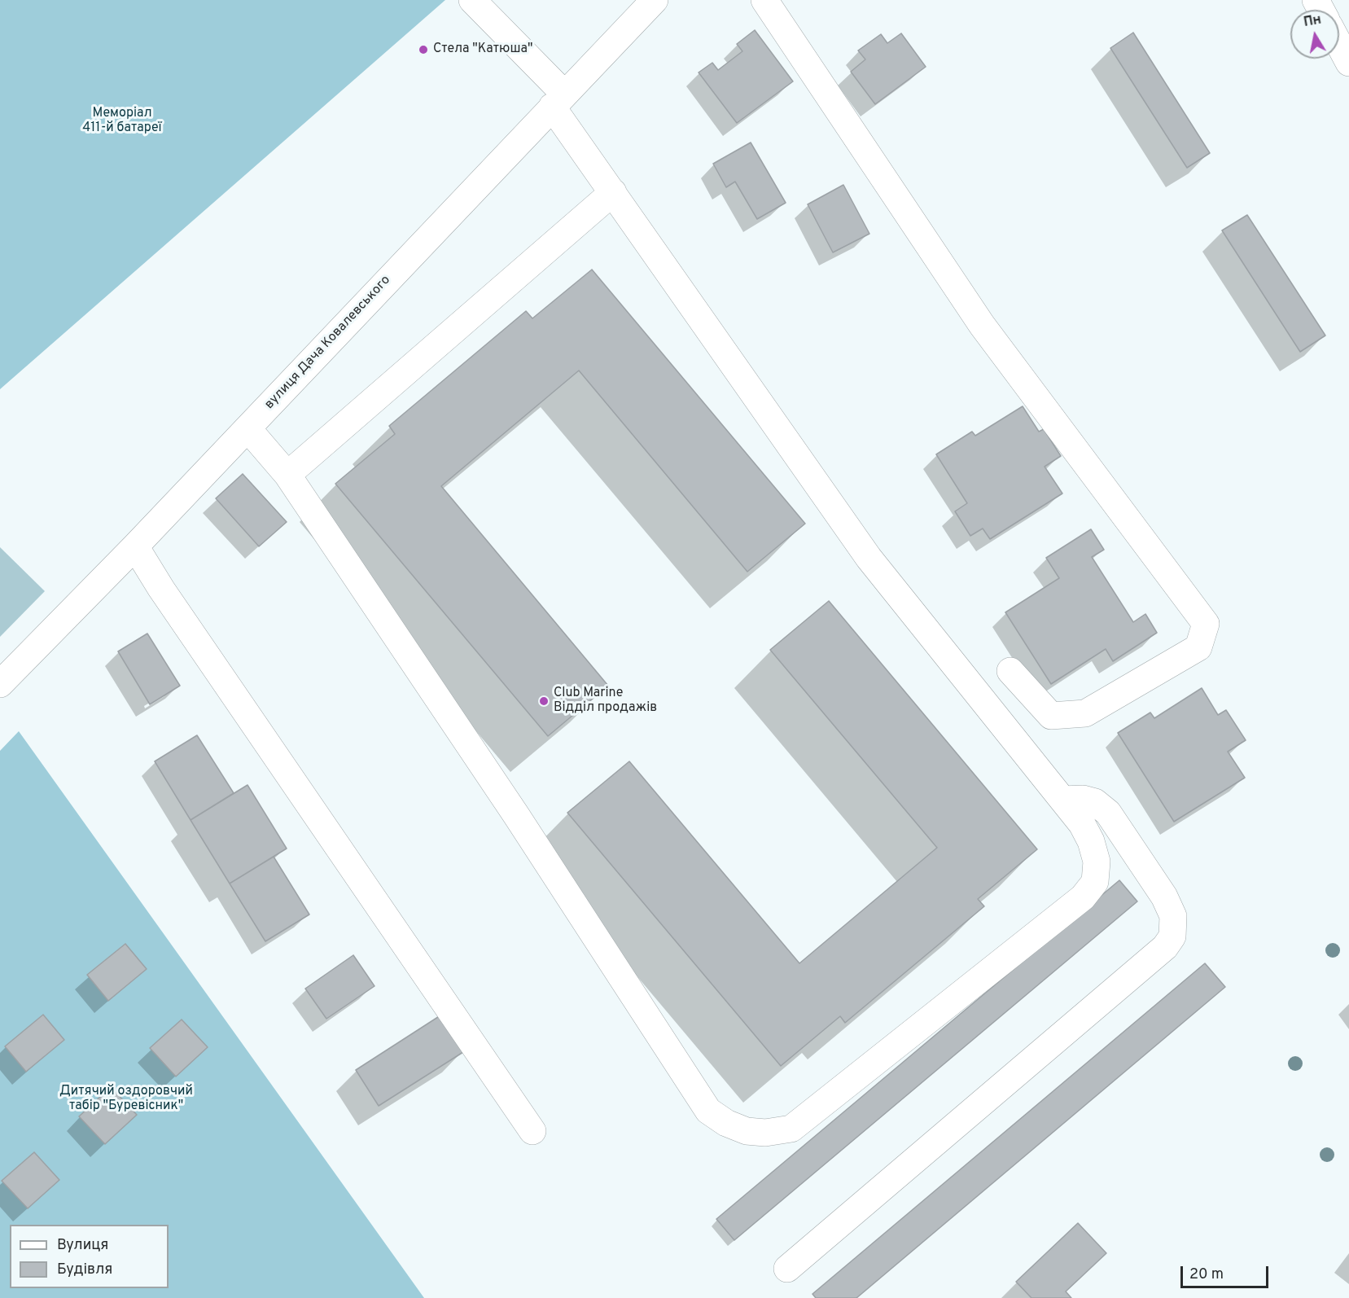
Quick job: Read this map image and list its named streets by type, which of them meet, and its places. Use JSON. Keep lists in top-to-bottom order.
{
  "streets": {
    "street": ["вулиця Дача Ковалевського"]
  },
  "parks": ["Меморіал 411-й батареї", "Дитячий оздоровчий табір \"Буревісник\""],
  "places": ["Стела \"Катюша\"", "Club Marine Відділ продажів"],
  "legend": ["Вулиця", "Будівля"],
  "scale_bar": "20 m",
  "north": "top"
}
